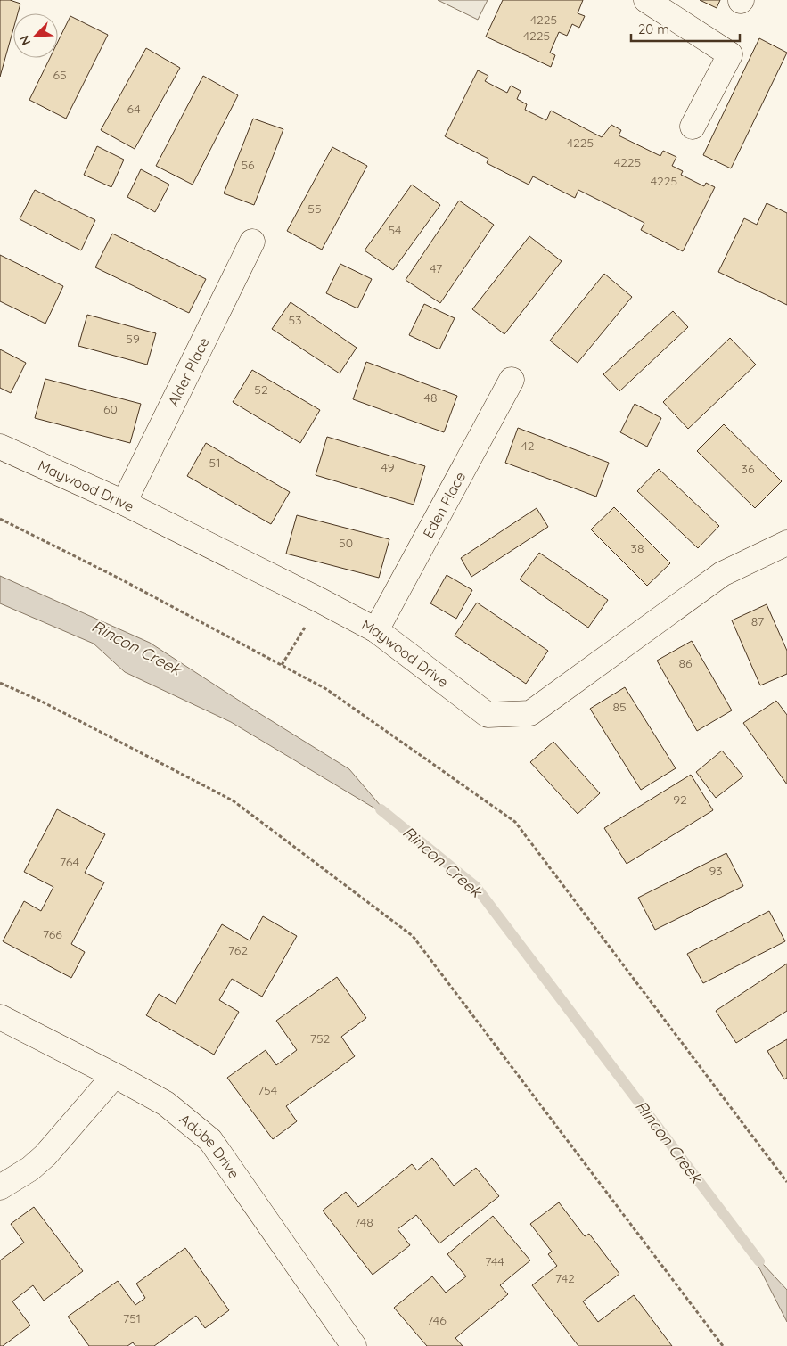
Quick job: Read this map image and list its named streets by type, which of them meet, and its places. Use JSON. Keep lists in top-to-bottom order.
{
  "streets": {
    "street": [
      "Alder Place",
      "Maywood Drive",
      "Eden Place",
      "Adobe Drive"
    ]
  },
  "crossings": [
    ["Alder Place", "Maywood Drive"],
    ["Maywood Drive", "Eden Place"]
  ],
  "water": ["Rincon Creek"],
  "house_numbers": [
    "4225",
    "4225",
    "65",
    "64",
    "4225",
    "4225",
    "56",
    "4225",
    "55",
    "54",
    "47",
    "53",
    "59",
    "52",
    "48",
    "60",
    "42",
    "51",
    "49",
    "36",
    "50",
    "38",
    "87",
    "86",
    "85",
    "92",
    "764",
    "93",
    "766",
    "762",
    "752",
    "754",
    "748",
    "744",
    "742",
    "751",
    "746"
  ],
  "scale_bar": "20 m",
  "north": "bottom left"
}
